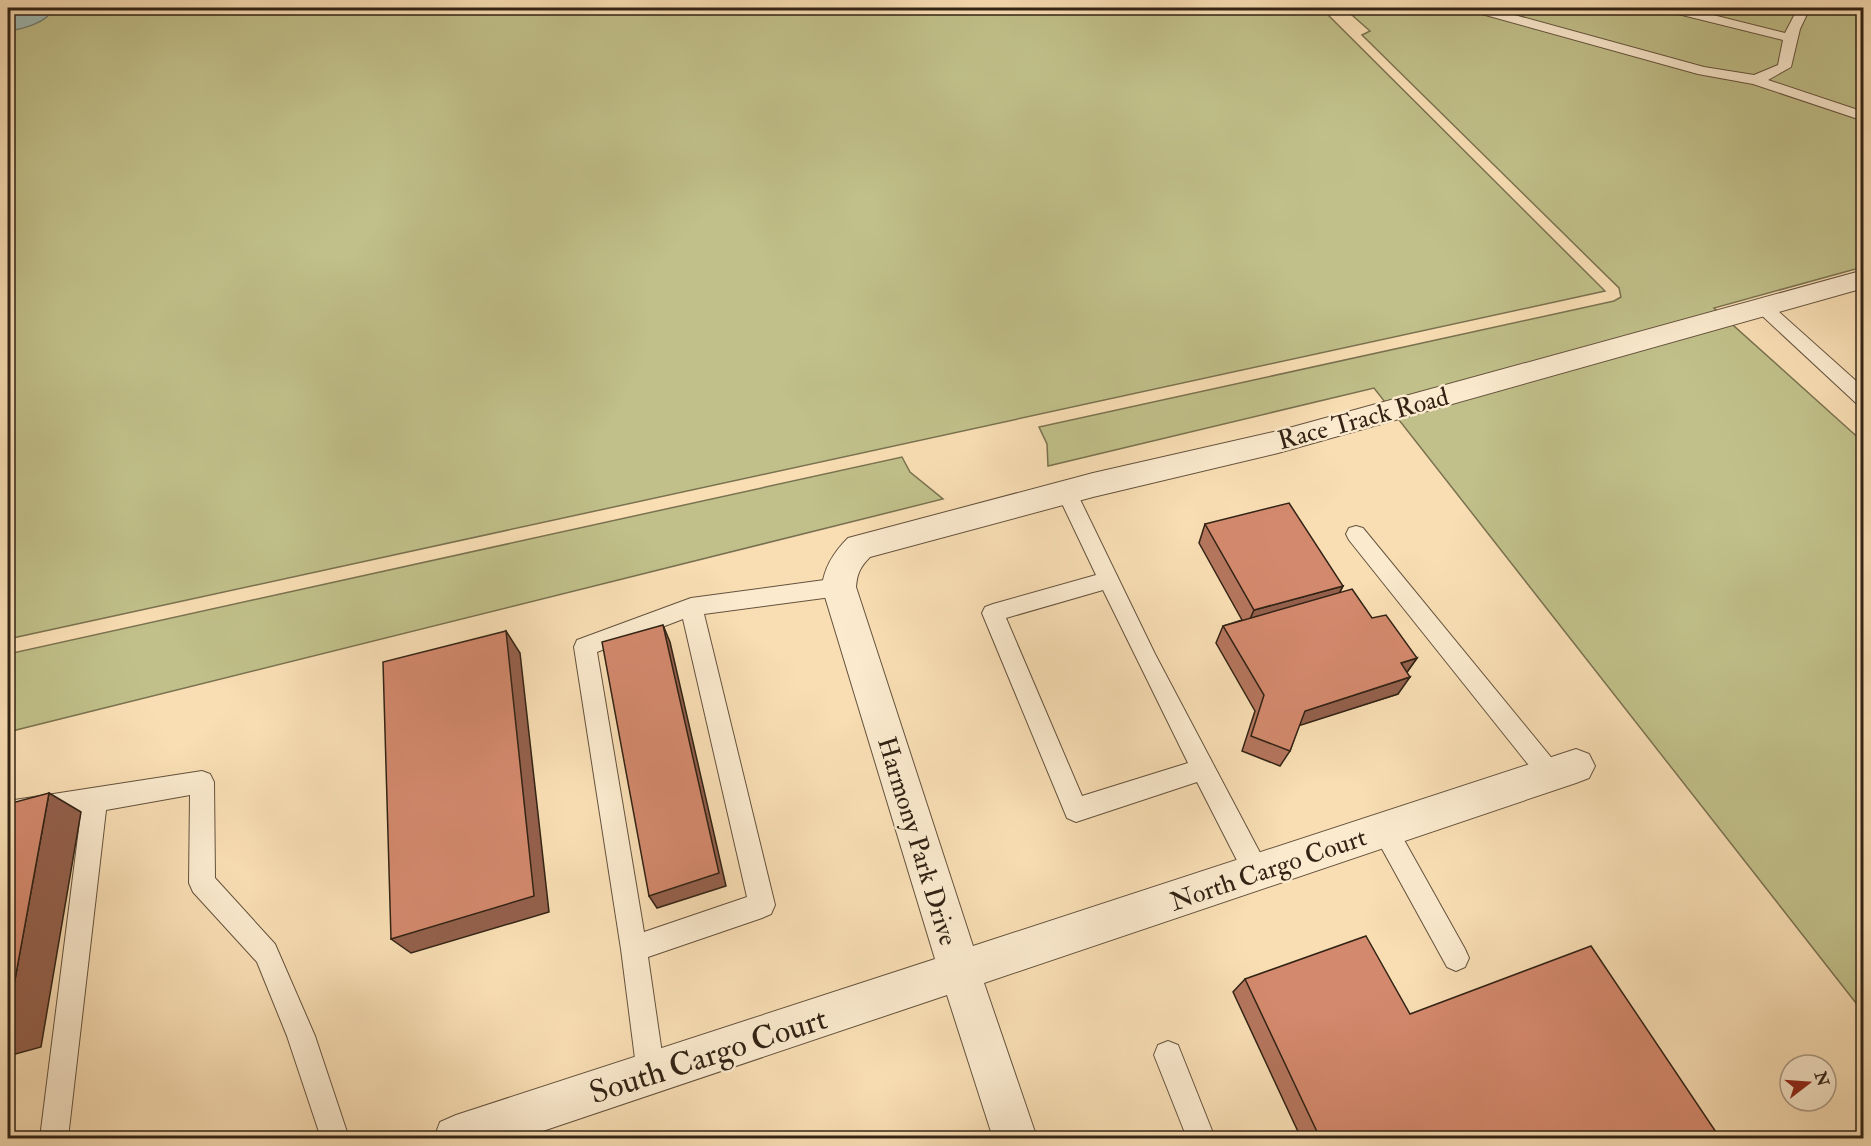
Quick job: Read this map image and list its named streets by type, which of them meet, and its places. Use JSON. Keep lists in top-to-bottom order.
{
  "streets": {
    "street": [
      "Race Track Road",
      "Harmony Park Drive",
      "North Cargo Court",
      "South Cargo Court"
    ]
  },
  "crossings": [
    ["Race Track Road", "Harmony Park Drive"],
    ["Harmony Park Drive", "North Cargo Court"],
    ["Harmony Park Drive", "South Cargo Court"],
    ["North Cargo Court", "South Cargo Court"]
  ],
  "north": "right"
}
